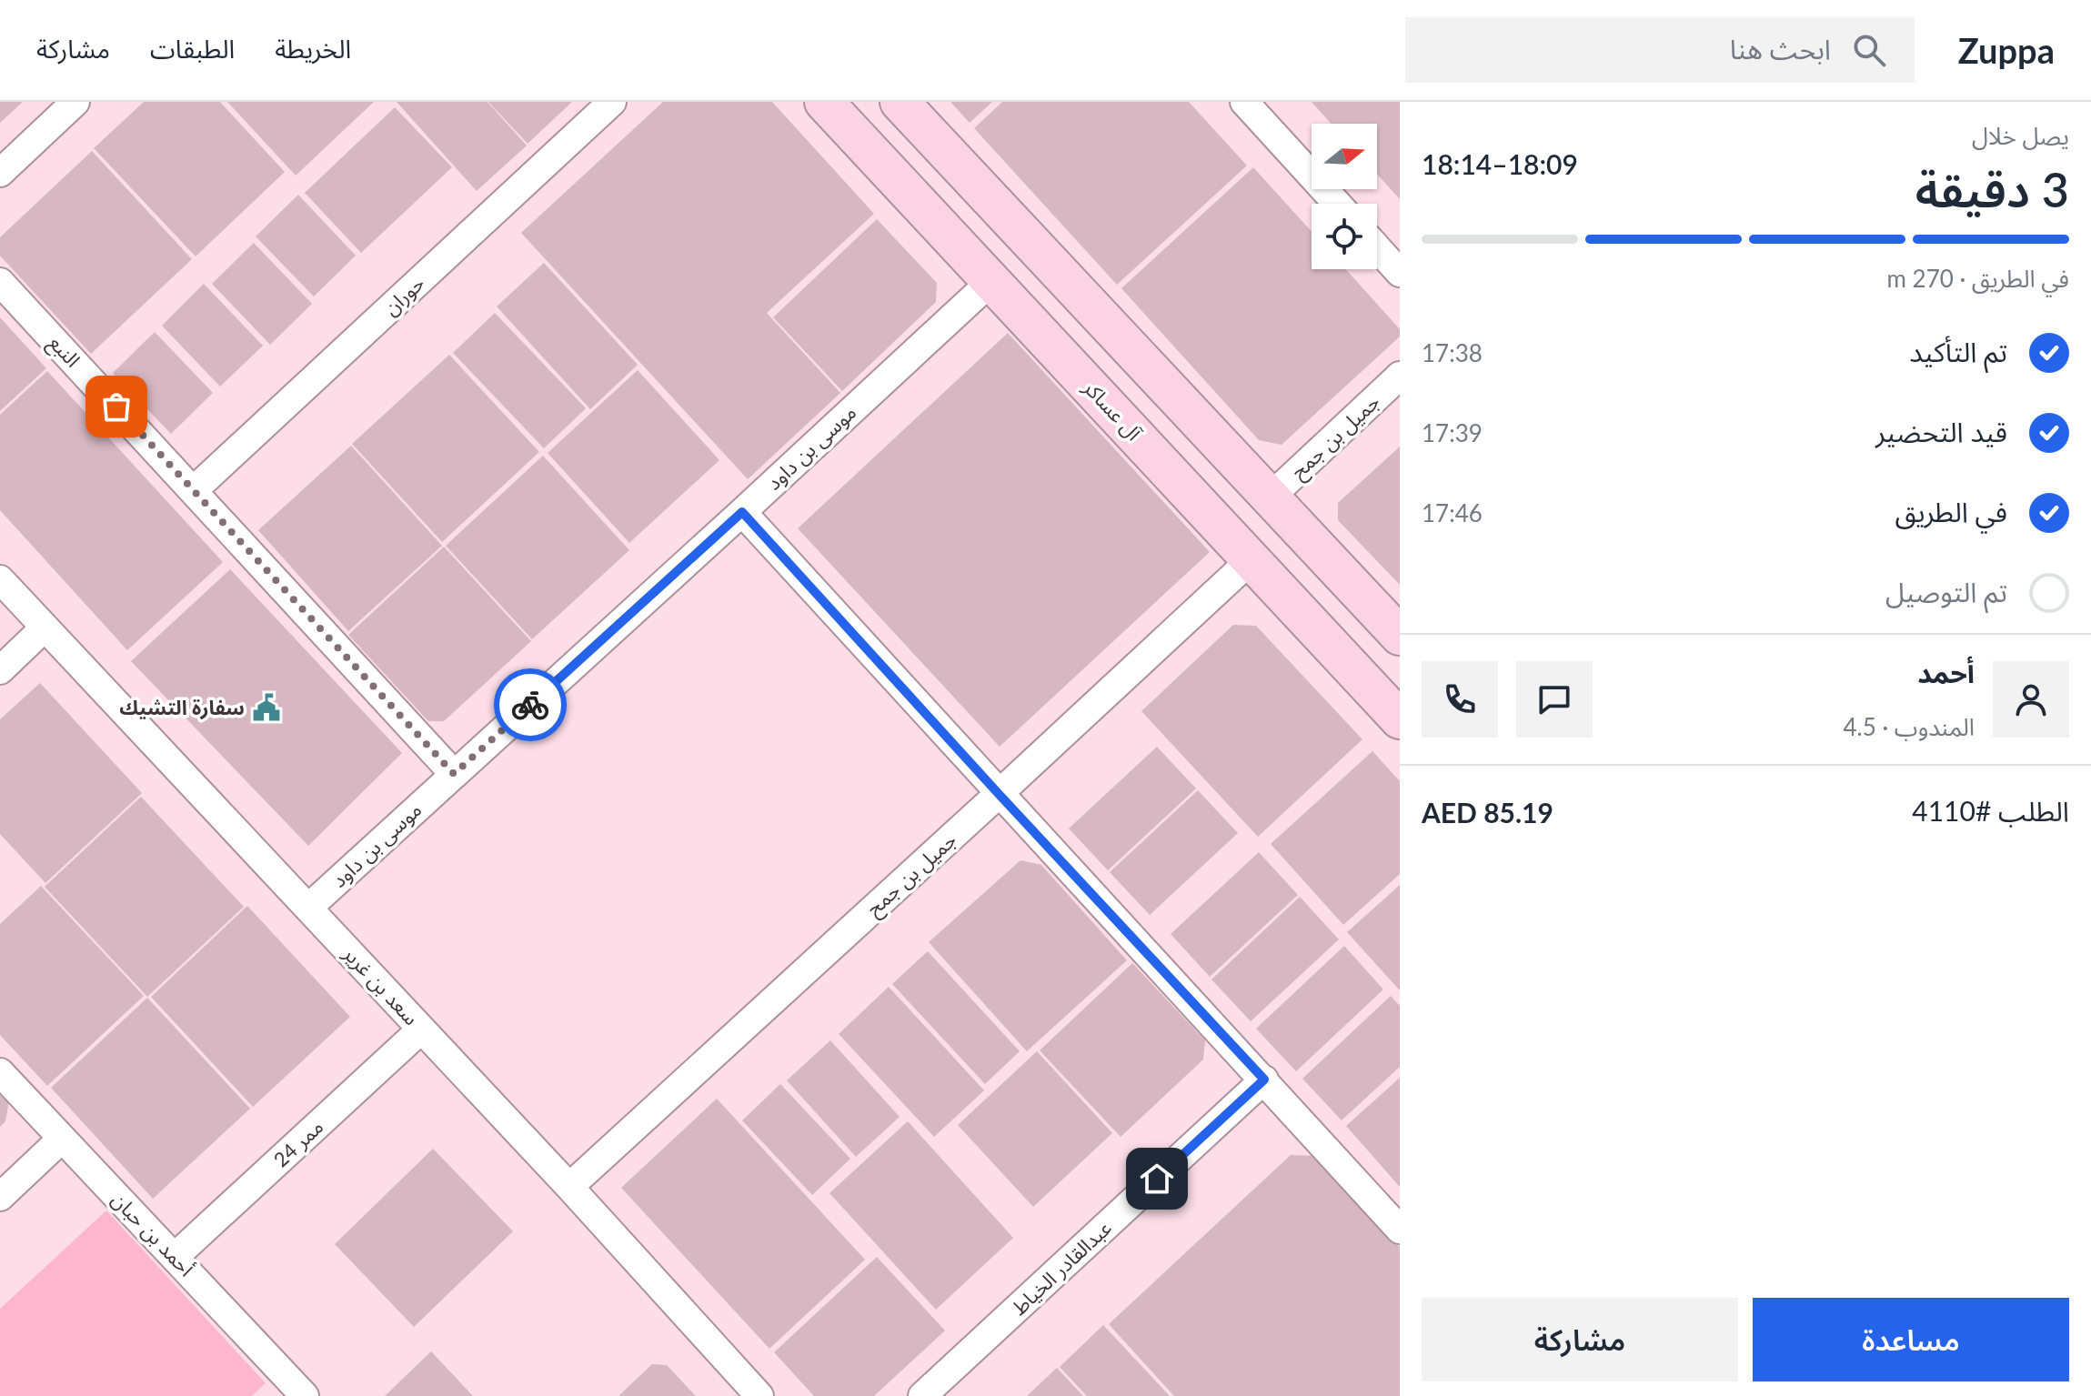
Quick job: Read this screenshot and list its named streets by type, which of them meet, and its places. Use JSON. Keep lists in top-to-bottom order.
{
  "streets": {
    "street": [
      "حوران",
      "النبع",
      "آل عساكر",
      "جميل بن جمح",
      "موسى بن داود",
      "سعد بن غرير",
      "ممر 24",
      "أحمد بن حبان",
      "عبدالقادر الخياط"
    ]
  },
  "crossings": [
    ["حوران", "النبع"],
    ["النبع", "موسى بن داود"],
    ["آل عساكر", "جميل بن جمح"],
    ["آل عساكر", "موسى بن داود"],
    ["جميل بن جمح", "سعد بن غرير"],
    ["موسى بن داود", "سعد بن غرير"],
    ["سعد بن غرير", "ممر 24"],
    ["ممر 24", "أحمد بن حبان"]
  ],
  "places": {
    "public building": ["سفارة التشيك"]
  },
  "north": "right",
  "page": {
    "header": "Zuppa",
    "search": "ابحث هنا",
    "nav": ["الخريطة", "الطبقات", "مشاركة"],
    "heading": ["3 دقيقة", "يصل خلال", "18:09–18:14"],
    "panel": [
      "أحمد",
      "المندوب · 4.5",
      "الطلب #4110",
      "AED 85.19"
    ],
    "bar": "في الطريق · 270 m",
    "list": [
      ["تم التأكيد", "17:38"],
      ["قيد التحضير", "17:39"],
      ["في الطريق", "17:46"],
      "تم التوصيل"
    ],
    "buttons": ["مساعدة", "مشاركة"]
  }
}
